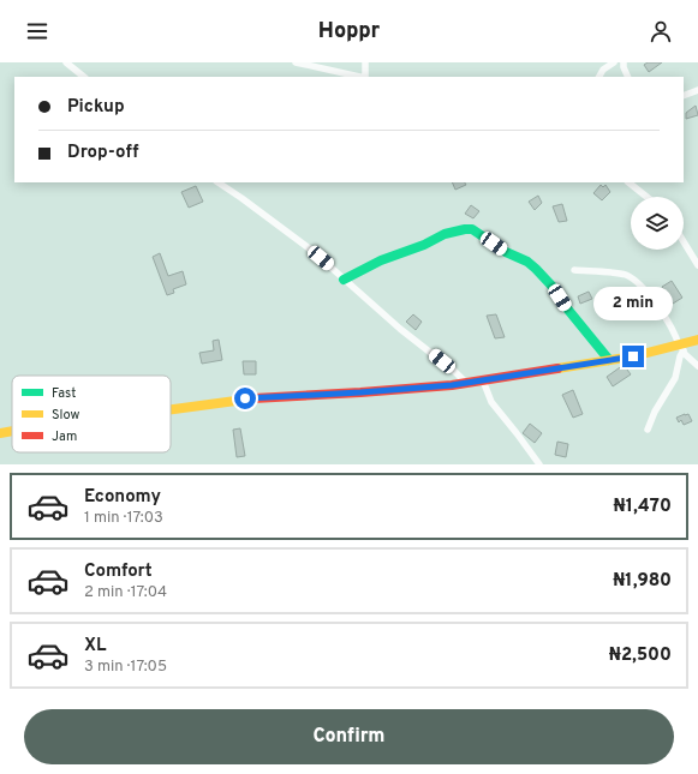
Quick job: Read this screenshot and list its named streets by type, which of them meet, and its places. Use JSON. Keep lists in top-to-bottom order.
{
  "legend": ["Fast", "Slow", "Jam"],
  "page": {
    "header": "Hoppr",
    "banner": ["Pickup", "Drop-off"],
    "bubble": "2 min",
    "list": [
      {
        "name": "Economy",
        "note": "1 min · 17:03",
        "value": "₦1,470"
      },
      {
        "name": "Comfort",
        "note": "2 min · 17:04",
        "value": "₦1,980"
      },
      {
        "name": "XL",
        "note": "3 min · 17:05",
        "value": "₦2,500"
      }
    ],
    "buttons": "Confirm"
  }
}
